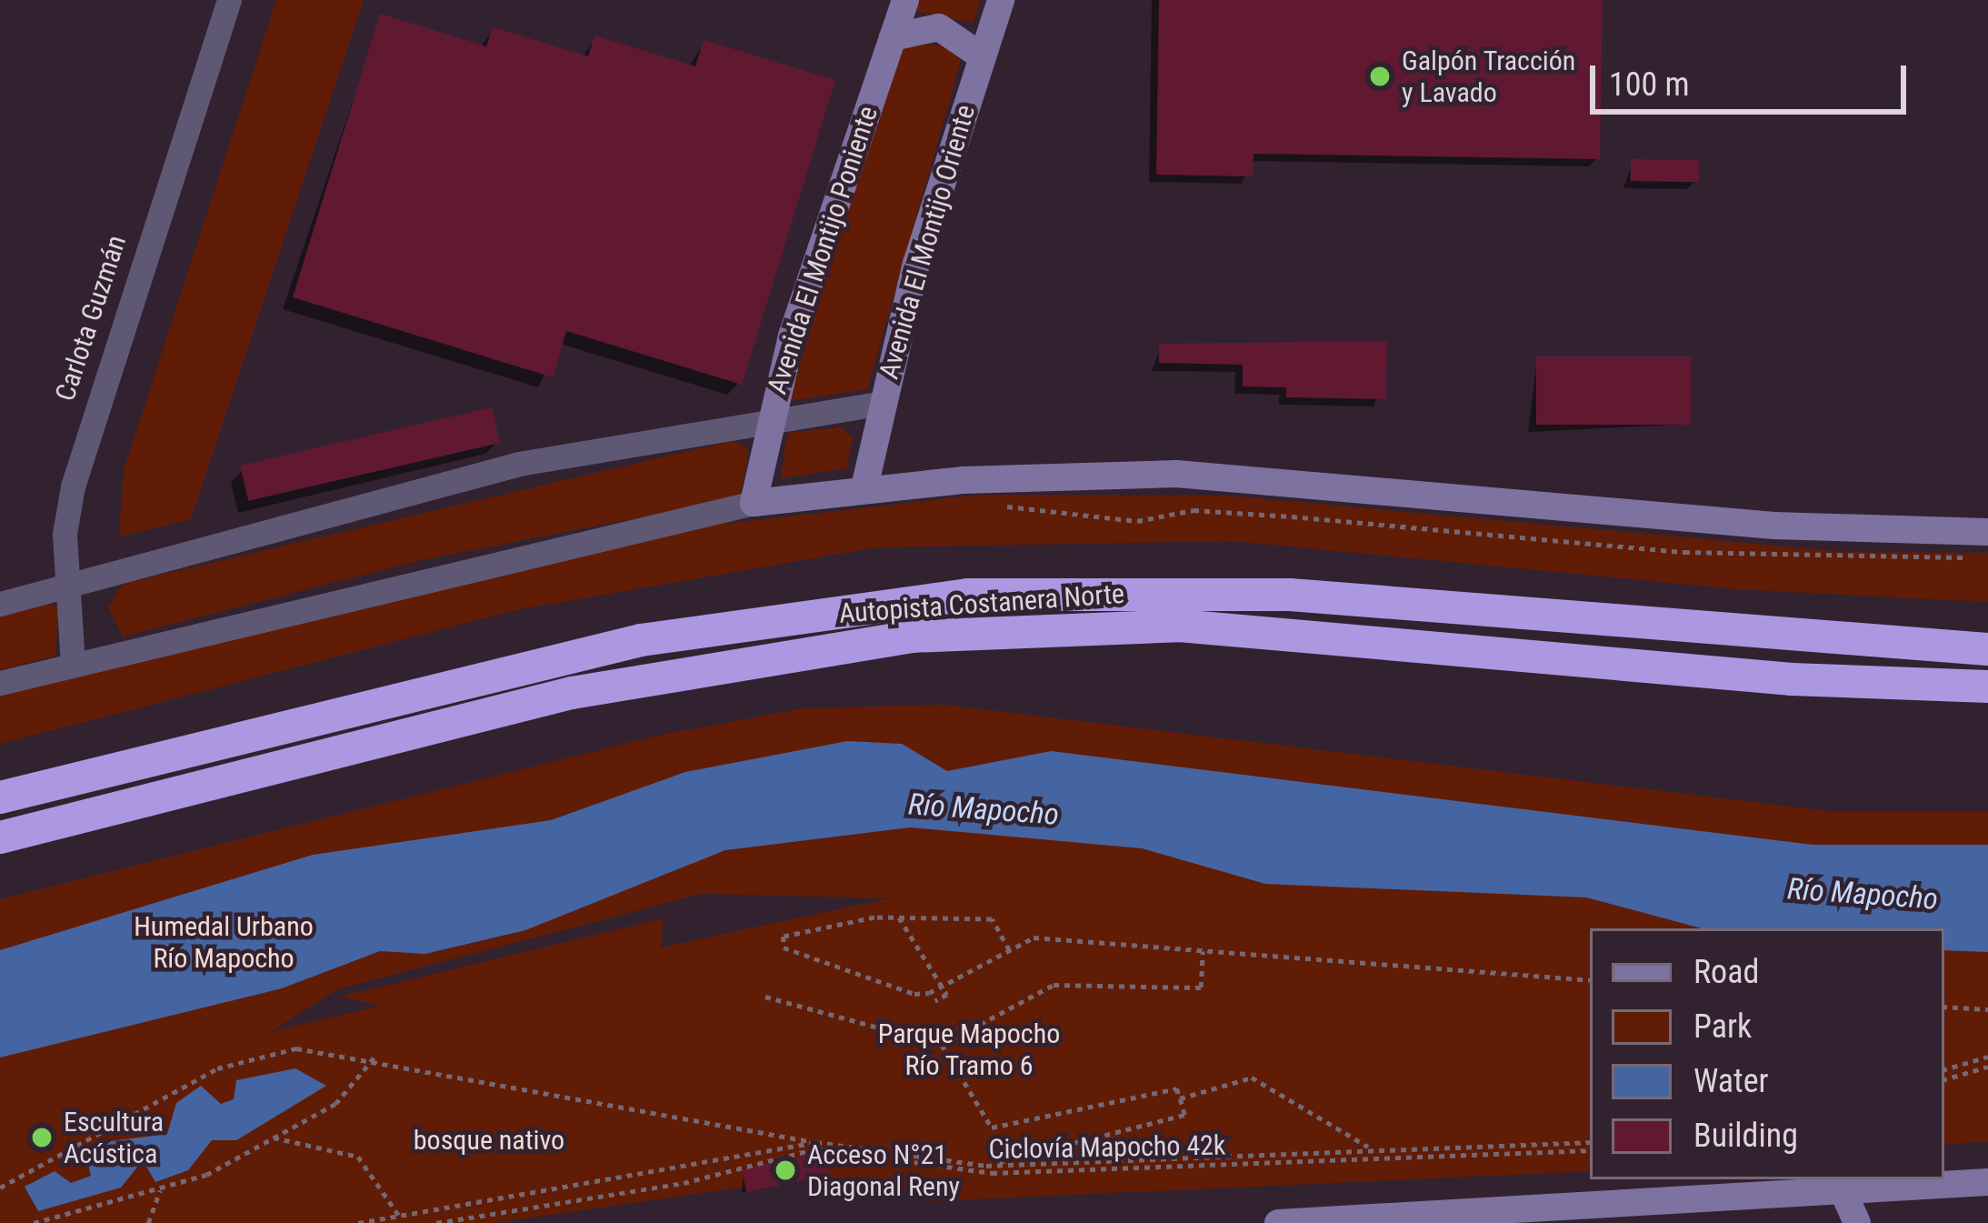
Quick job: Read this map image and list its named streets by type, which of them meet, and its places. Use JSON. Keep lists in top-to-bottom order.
{
  "streets": {
    "highway": ["Autopista Costanera Norte"],
    "street": ["Avenida El Montijo Oriente", "Avenida El Montijo Poniente", "Carlota Guzmán"],
    "path": ["Ciclovía Mapocho 42k"]
  },
  "water": ["Río Mapocho"],
  "parks": ["Humedal Urbano Río Mapocho", "Parque Mapocho Río Tramo 6", "bosque nativo"],
  "places": ["Galpón Tracción y Lavado", "Escultura Acústica", "Acceso N°21 Diagonal Reny"],
  "legend": [
    "Road",
    "Park",
    "Water",
    "Building"
  ],
  "scale_bar": "100 m"
}
